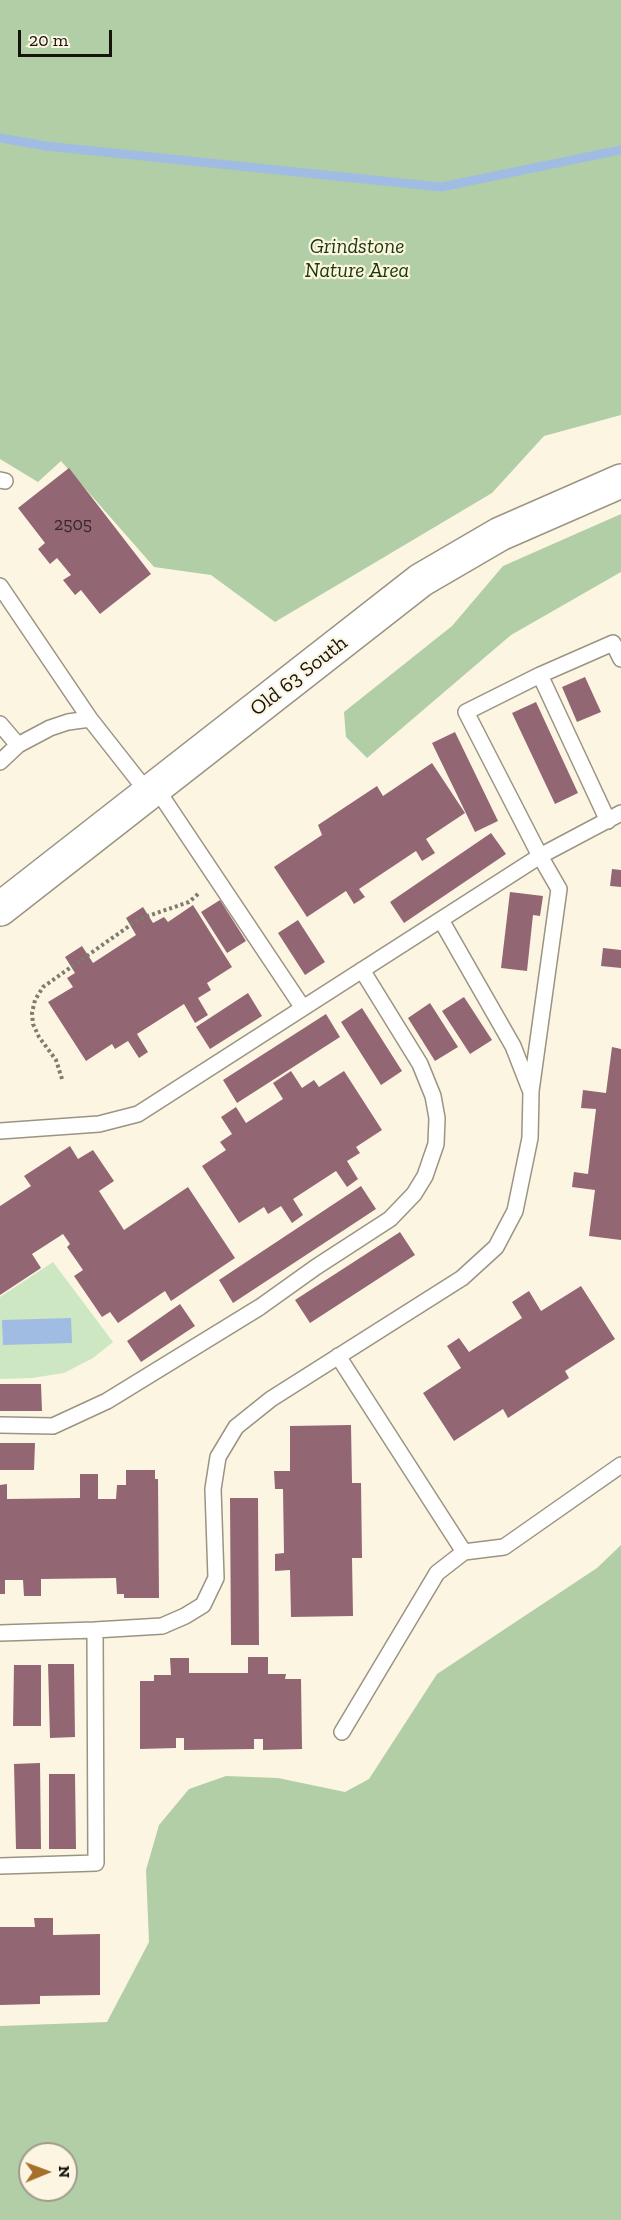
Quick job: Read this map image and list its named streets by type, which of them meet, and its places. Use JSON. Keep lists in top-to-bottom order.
{
  "streets": {
    "main road": ["Old 63 South"]
  },
  "parks": ["Grindstone Nature Area"],
  "house_numbers": ["2505"],
  "scale_bar": "20 m",
  "north": "right"
}
